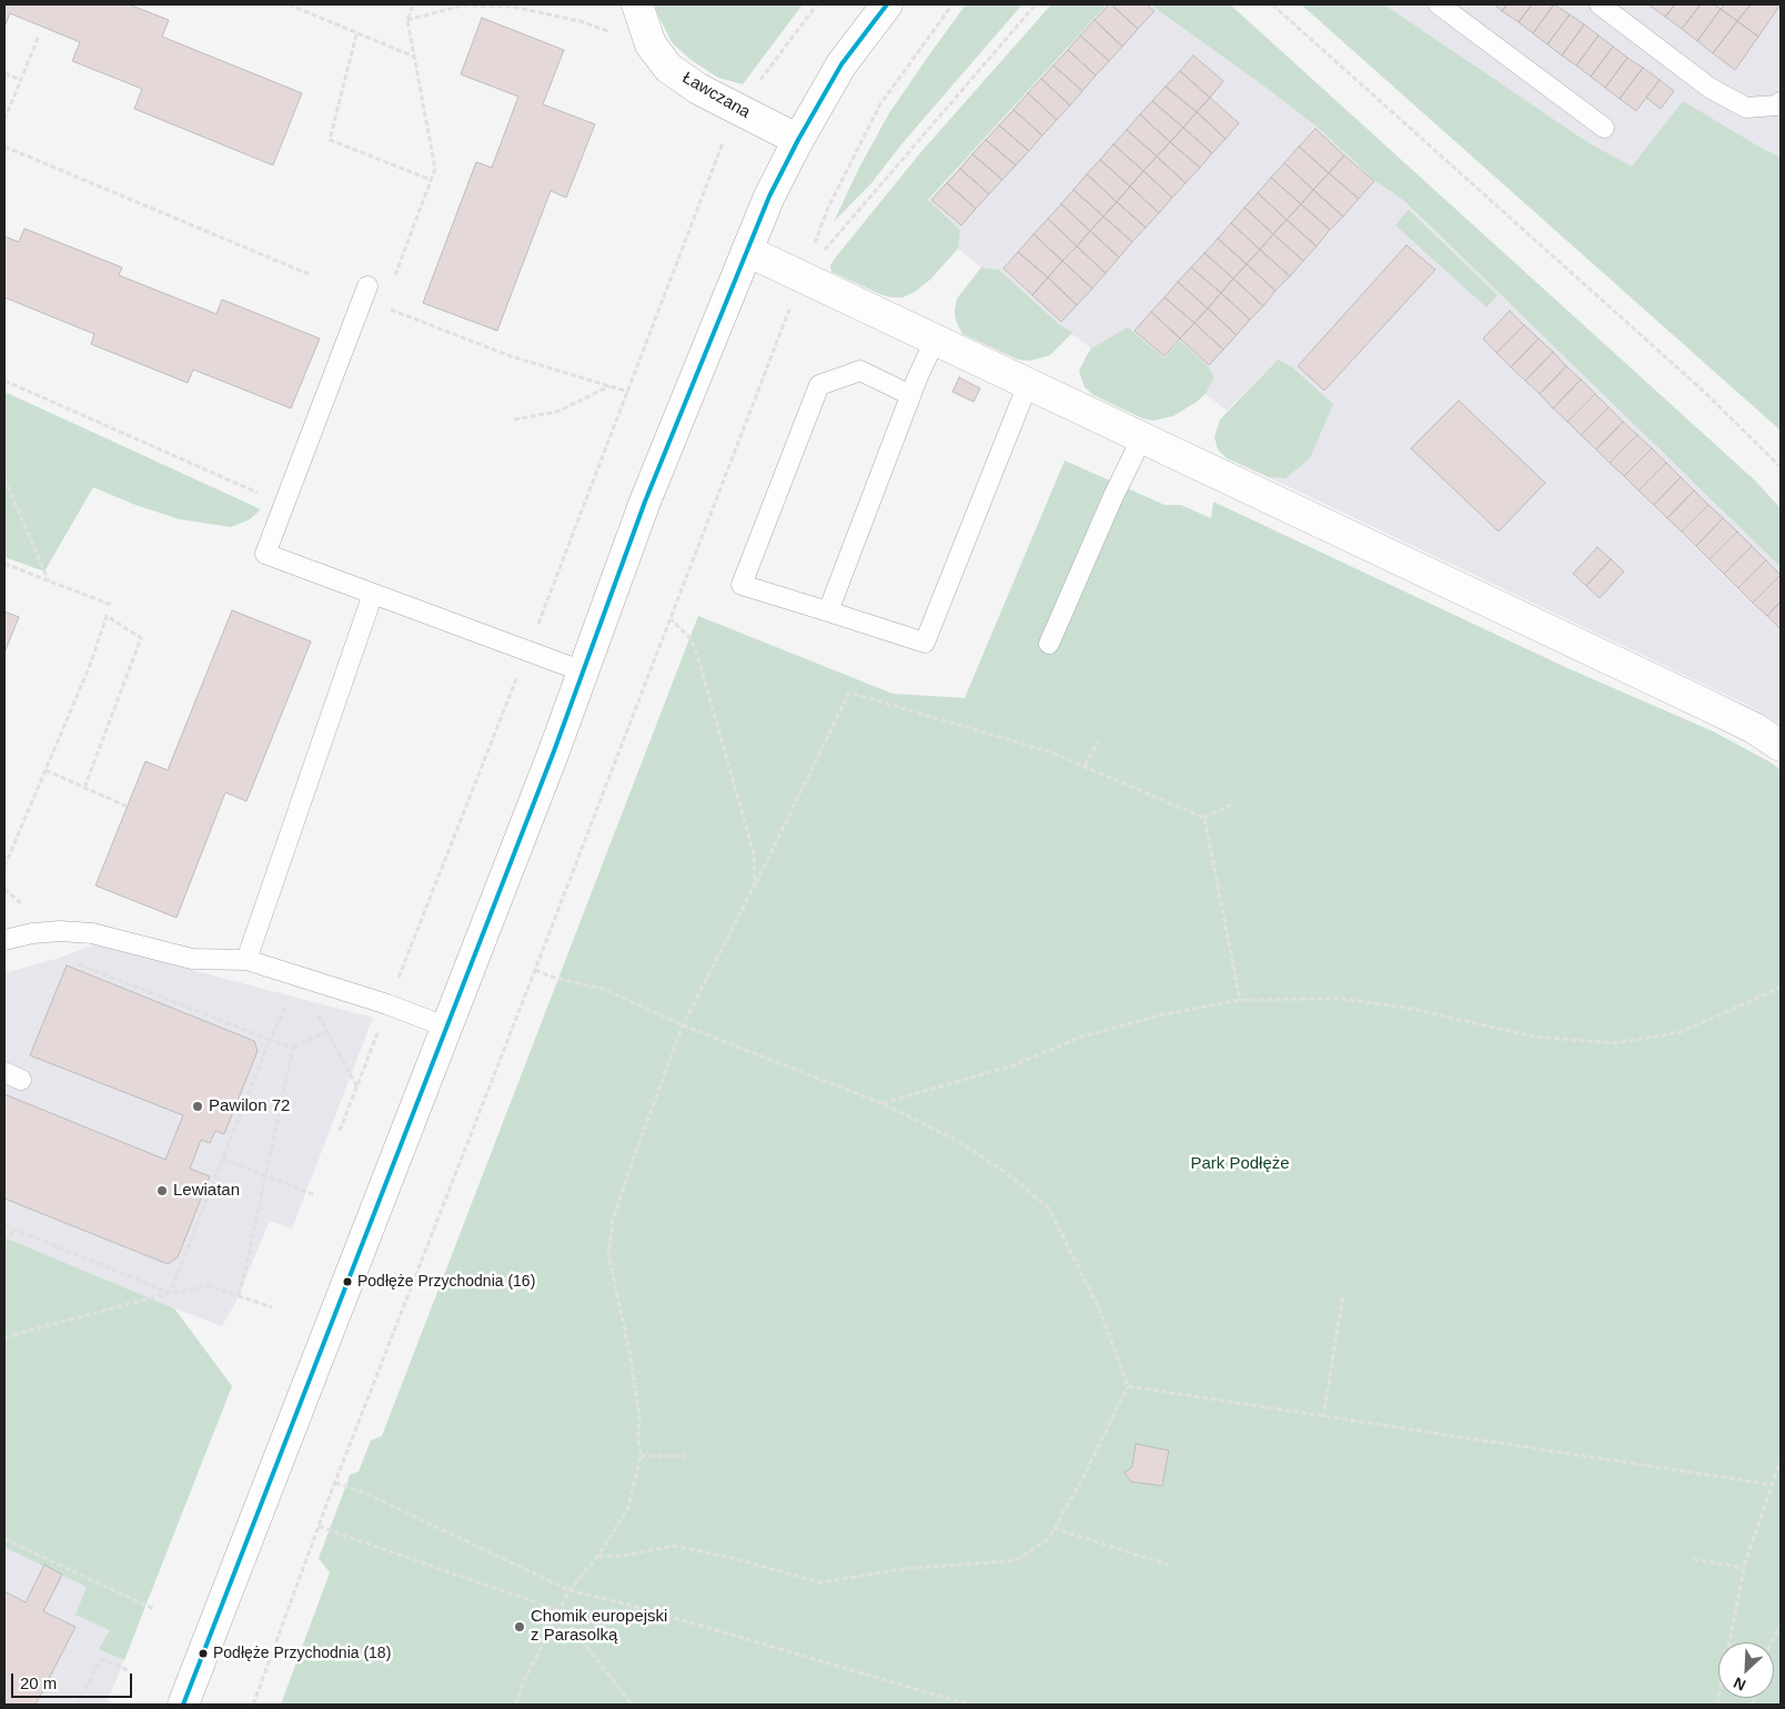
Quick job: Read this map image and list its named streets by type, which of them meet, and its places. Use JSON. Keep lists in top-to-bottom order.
{
  "streets": {
    "street": ["Ławczana"]
  },
  "parks": ["Park Podłęże"],
  "places": [
    "Pawilon 72",
    "Lewiatan",
    "Podłęże Przychodnia (16)",
    "Chomik europejski z Parasolką",
    "Podłęże Przychodnia (18)"
  ],
  "scale_bar": "20 m",
  "north": "bottom left"
}
